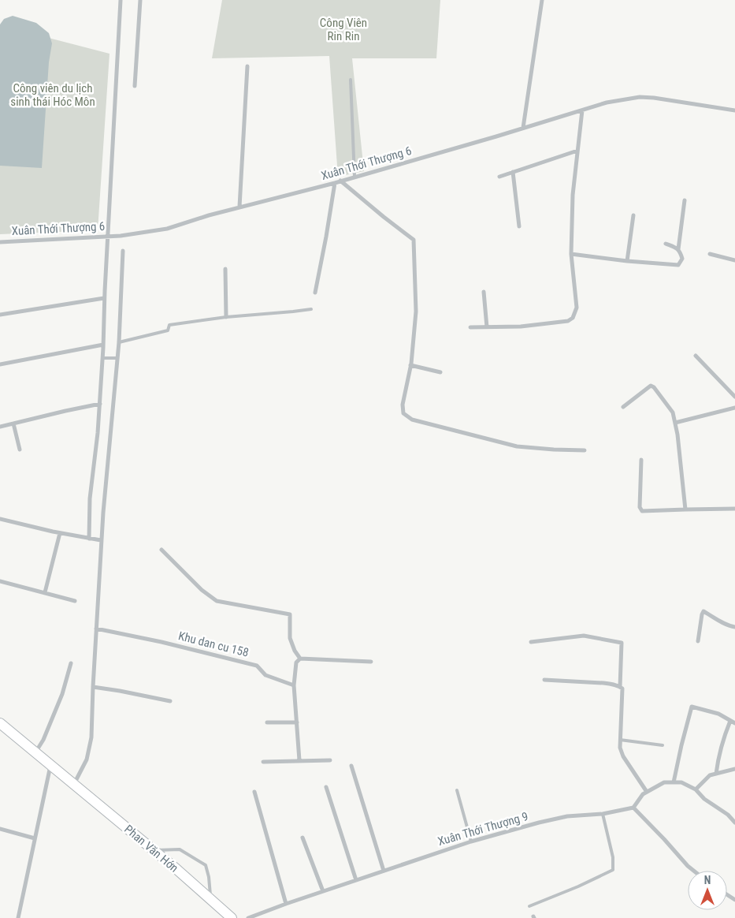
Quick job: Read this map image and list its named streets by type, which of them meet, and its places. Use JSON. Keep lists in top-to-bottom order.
{
  "streets": {
    "main road": ["Phan Văn Hớn"],
    "street": ["Xuân Thới Thượng 6", "Khu dan cu 158", "Xuân Thới Thượng 9"]
  },
  "parks": ["Công Viên Rin Rin", "Công viên du lịch sinh thái Hóc Môn"],
  "north": "top"
}
